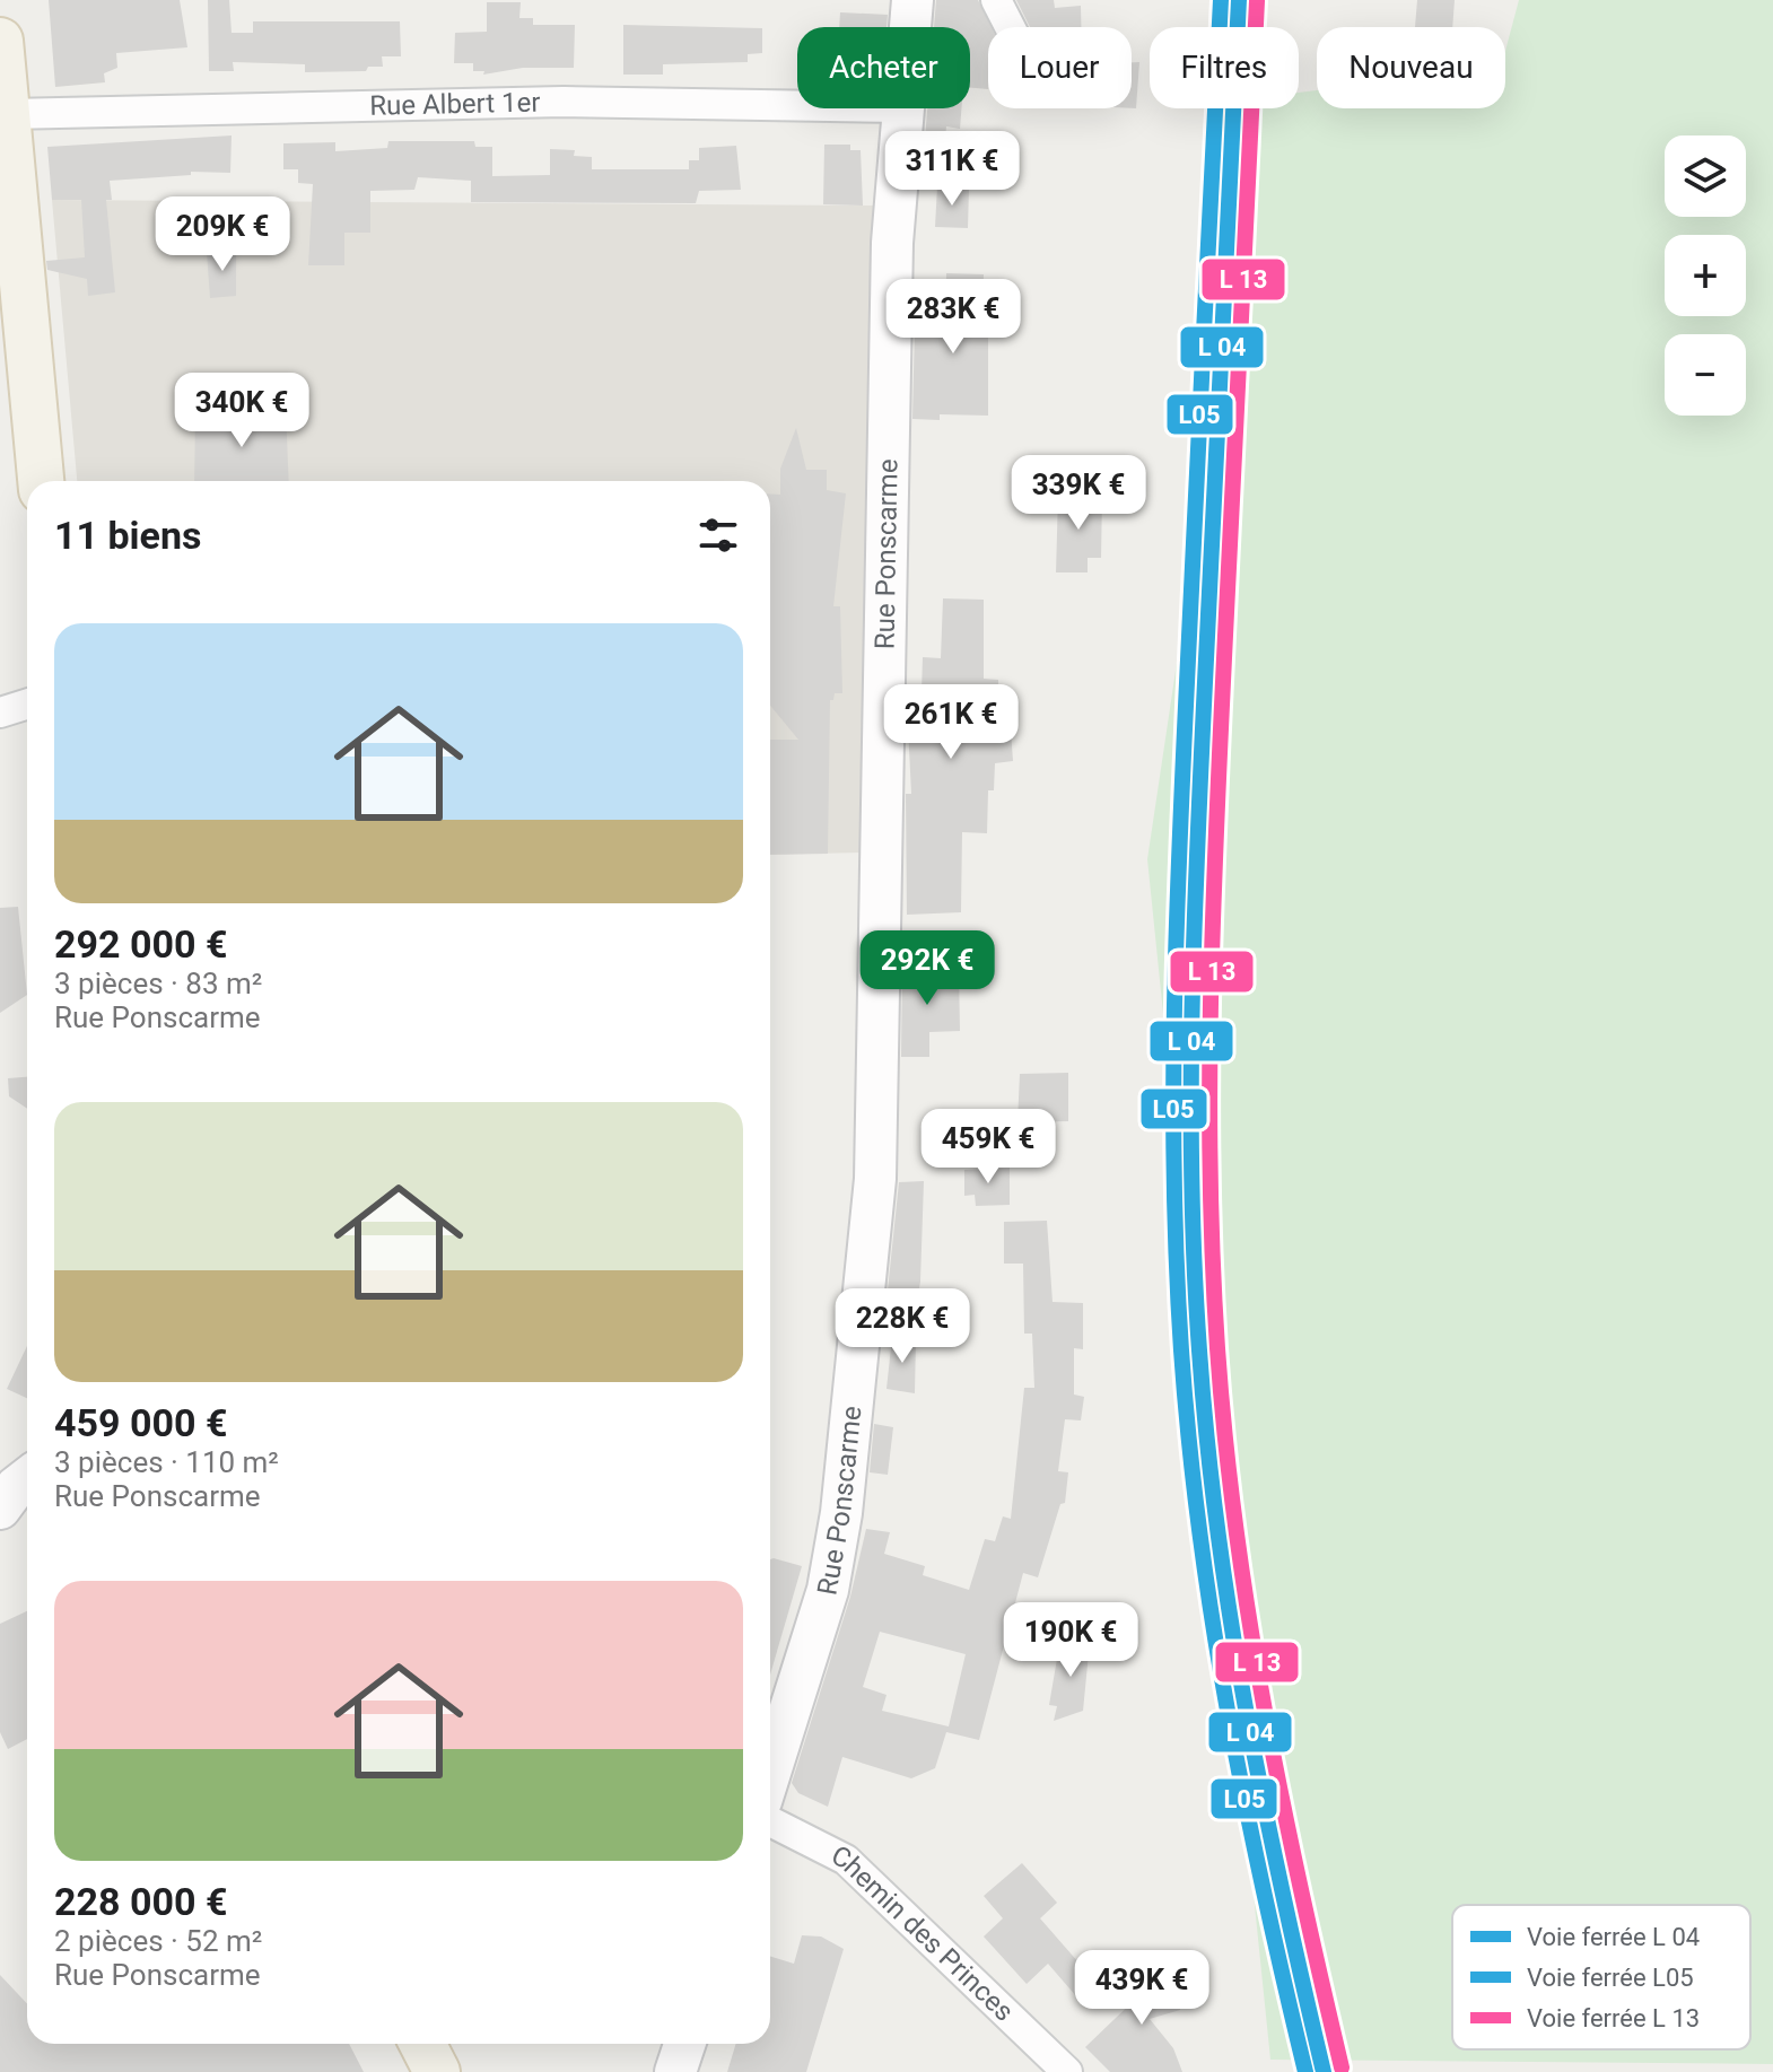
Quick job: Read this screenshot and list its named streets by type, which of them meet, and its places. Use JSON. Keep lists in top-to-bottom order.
{
  "streets": {
    "street": ["Rue Albert 1er", "Rue Ponscarme", "Chemin des Princes"]
  },
  "lines": ["rail line L05"],
  "legend": ["Voie ferrée L 04", "Voie ferrée L05", "Voie ferrée L 13"],
  "page": {
    "chip": [
      "Acheter",
      "Louer",
      "Filtres",
      "Nouveau"
    ],
    "price": [
      "311K €",
      "209K €",
      "283K €",
      "340K €",
      "339K €",
      "261K €",
      "292K €",
      "459K €",
      "228K €",
      "190K €",
      "439K €"
    ],
    "map_buttons": ["+", "−"],
    "heading": "11 biens",
    "list": [
      {
        "name": "292 000 €",
        "note": "3 pièces · 83 m² · Rue Ponscarme"
      },
      {
        "name": "459 000 €",
        "note": "3 pièces · 110 m² · Rue Ponscarme"
      },
      {
        "name": "228 000 €",
        "note": "2 pièces · 52 m² · Rue Ponscarme"
      }
    ]
  }
}
